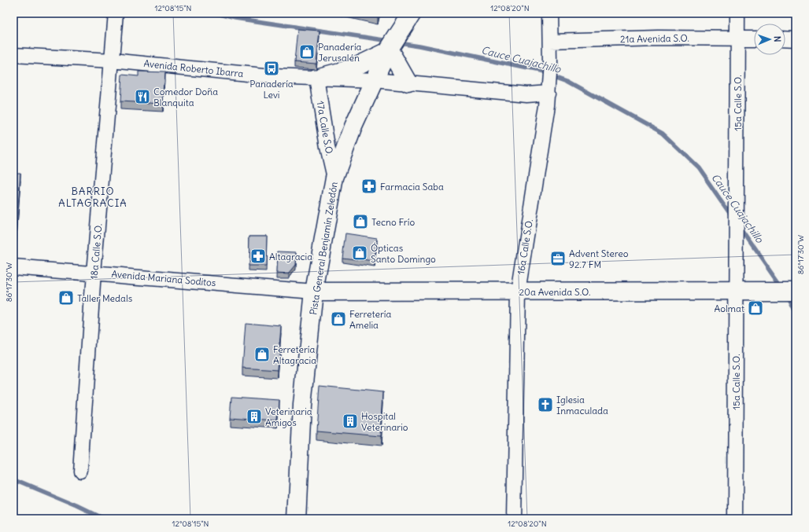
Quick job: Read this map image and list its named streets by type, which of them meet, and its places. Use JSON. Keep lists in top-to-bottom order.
{
  "streets": {
    "main road": ["Pista General Benjamín Zeledón", "20a Avenida S.O."],
    "street": [
      "21a Avenida S.O.",
      "Avenida Roberto Ibarra",
      "15a Calle S.O.",
      "17a Calle S.O.",
      "16a Calle S.O.",
      "18a Calle S.O.",
      "Avenida Mariana Soditos"
    ]
  },
  "crossings": [
    ["21a Avenida S.O.", "15a Calle S.O."],
    ["21a Avenida S.O.", "16a Calle S.O."],
    ["Avenida Roberto Ibarra", "17a Calle S.O."],
    ["Avenida Roberto Ibarra", "Pista General Benjamín Zeledón"],
    ["Avenida Roberto Ibarra", "18a Calle S.O."],
    ["15a Calle S.O.", "20a Avenida S.O."],
    ["17a Calle S.O.", "Pista General Benjamín Zeledón"],
    ["16a Calle S.O.", "20a Avenida S.O."],
    ["Pista General Benjamín Zeledón", "Avenida Mariana Soditos"],
    ["Pista General Benjamín Zeledón", "20a Avenida S.O."],
    ["18a Calle S.O.", "Avenida Mariana Soditos"],
    ["Avenida Mariana Soditos", "20a Avenida S.O."]
  ],
  "districts": ["BARRIO ALTAGRACIA"],
  "water": ["Cauce Cuajachillo"],
  "places": {
    "shop": [
      "Panadería Jerusalén",
      "Tecno Frío",
      "Ópticas Santo Domingo",
      "Taller Medals",
      "Aolmat",
      "Ferretería Amelia",
      "Ferretería Altagracia"
    ],
    "bus stop": ["Panadería Levi"],
    "restaurant": ["Comedor Doña Blanquita"],
    "pharmacy": ["Farmacia Saba", "Altagracia"],
    "office": ["Advent Stereo 92.7 FM"],
    "church": ["Iglesia Inmaculada"],
    "building": ["Veterinaria Amigos", "Hospital Veterinario"]
  },
  "north": "right",
  "coordinates": ["12°08'15\"N", "12°08'20\"N", "86°17'30\"W"]
}
